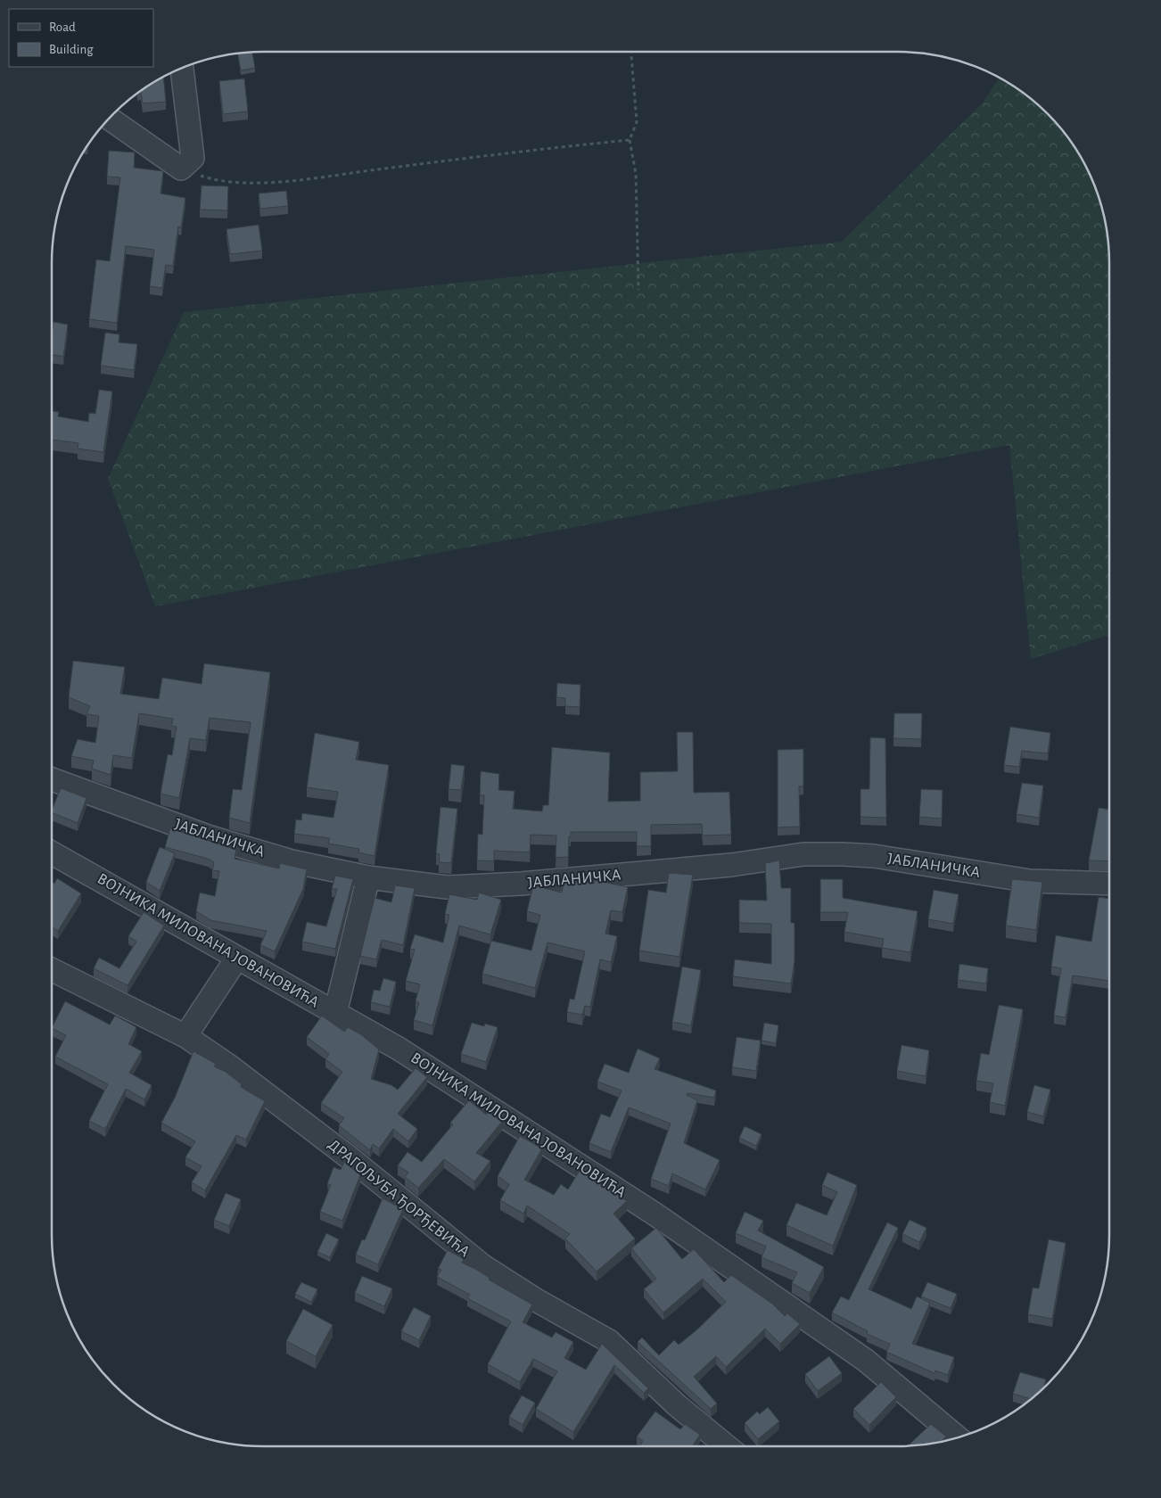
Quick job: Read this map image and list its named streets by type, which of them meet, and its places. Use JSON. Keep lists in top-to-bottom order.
{
  "streets": {
    "street": ["ЈАБЛАНИЧКА", "ВОЈНИКА МИЛОВАНА ЈОВАНОВИЋА", "ДРАГОЉУБА ЂОРЂЕВИЋА"]
  },
  "legend": ["Road", "Building"]
}
